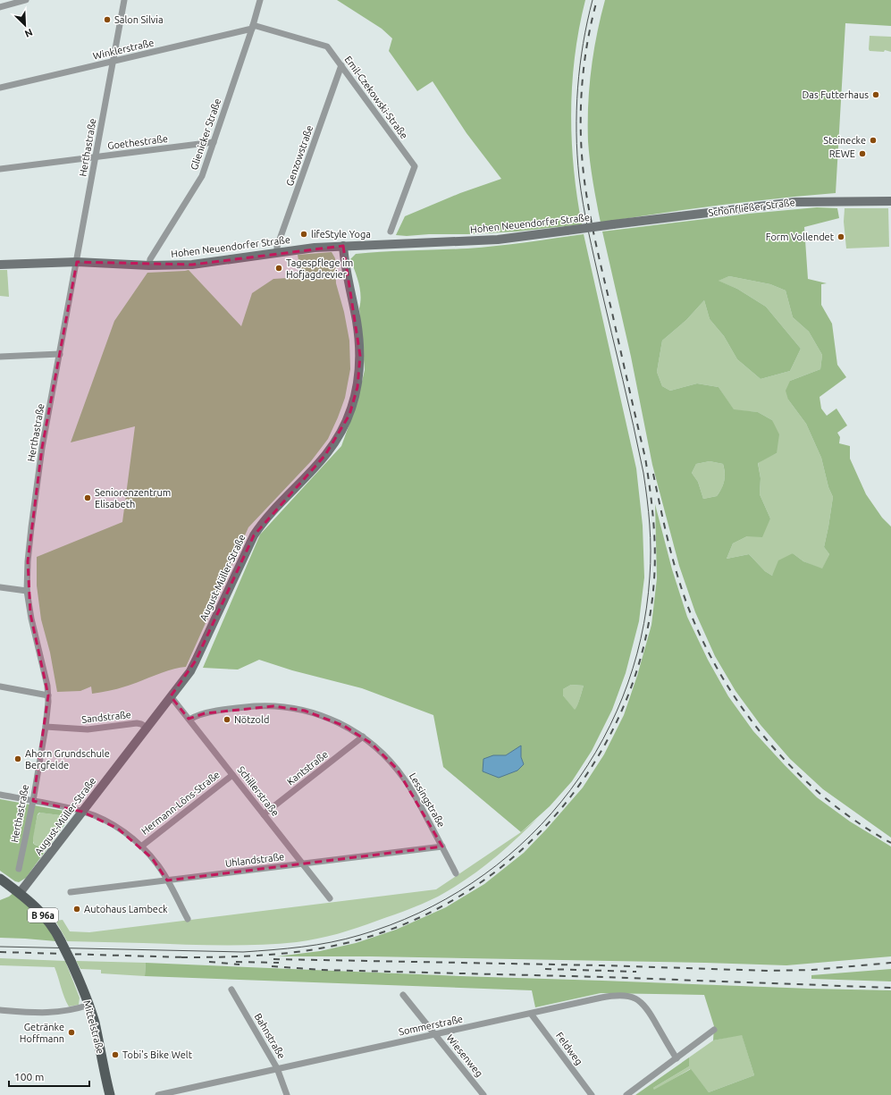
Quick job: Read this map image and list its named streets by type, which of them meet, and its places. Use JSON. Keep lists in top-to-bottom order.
{
  "streets": {
    "main road": [
      "Schönfließer Straße",
      "Hohen Neuendorfer Straße",
      "August-Müller-Straße",
      "B 96a",
      "Mittelstraße"
    ],
    "street": [
      "Winklerstraße",
      "Emil-Czekowski-Straße",
      "Glienicker Straße",
      "Goethestraße",
      "Herthastraße",
      "Genzowstraße",
      "Sandstraße",
      "Kantstraße",
      "Schillerstraße",
      "Lessingstraße",
      "Hermann-Löns-Straße",
      "Uhlandstraße",
      "Sommerstraße",
      "Bahnstraße",
      "Feldweg",
      "Wiesenweg"
    ]
  },
  "crossings": [
    ["Winklerstraße", "Emil-Czekowski-Straße"],
    ["Winklerstraße", "Glienicker Straße"],
    ["Winklerstraße", "Herthastraße"],
    ["Emil-Czekowski-Straße", "Glienicker Straße"],
    ["Emil-Czekowski-Straße", "Genzowstraße"],
    ["Glienicker Straße", "Goethestraße"],
    ["Glienicker Straße", "Hohen Neuendorfer Straße"],
    ["Goethestraße", "Herthastraße"],
    ["Herthastraße", "Hohen Neuendorfer Straße"],
    ["Herthastraße", "Sandstraße"],
    ["Genzowstraße", "Hohen Neuendorfer Straße"],
    ["Schönfließer Straße", "Hohen Neuendorfer Straße"],
    ["Hohen Neuendorfer Straße", "August-Müller-Straße"],
    ["August-Müller-Straße", "Sandstraße"],
    ["August-Müller-Straße", "Schillerstraße"],
    ["August-Müller-Straße", "B 96a"],
    ["August-Müller-Straße", "Mittelstraße"],
    ["Kantstraße", "Schillerstraße"],
    ["Kantstraße", "Lessingstraße"],
    ["Schillerstraße", "Lessingstraße"],
    ["Schillerstraße", "Hermann-Löns-Straße"],
    ["Schillerstraße", "Uhlandstraße"],
    ["Lessingstraße", "Uhlandstraße"],
    ["B 96a", "Mittelstraße"],
    ["Sommerstraße", "Bahnstraße"],
    ["Sommerstraße", "Feldweg"],
    ["Sommerstraße", "Wiesenweg"]
  ],
  "places": [
    "Salon Silvia",
    "Das Futterhaus",
    "Steinecke",
    "REWE",
    "lifeStyle Yoga",
    "Form Vollendet",
    "Tagespflege im Hofjagdrevier",
    "Seniorenzentrum Elisabeth",
    "Nötzold",
    "Ahorn Grundschule Bergfelde",
    "Autohaus Lambeck",
    "Getränke Hoffmann",
    "Tobi's Bike Welt"
  ],
  "scale_bar": "100 m",
  "north": "bottom right"
}
